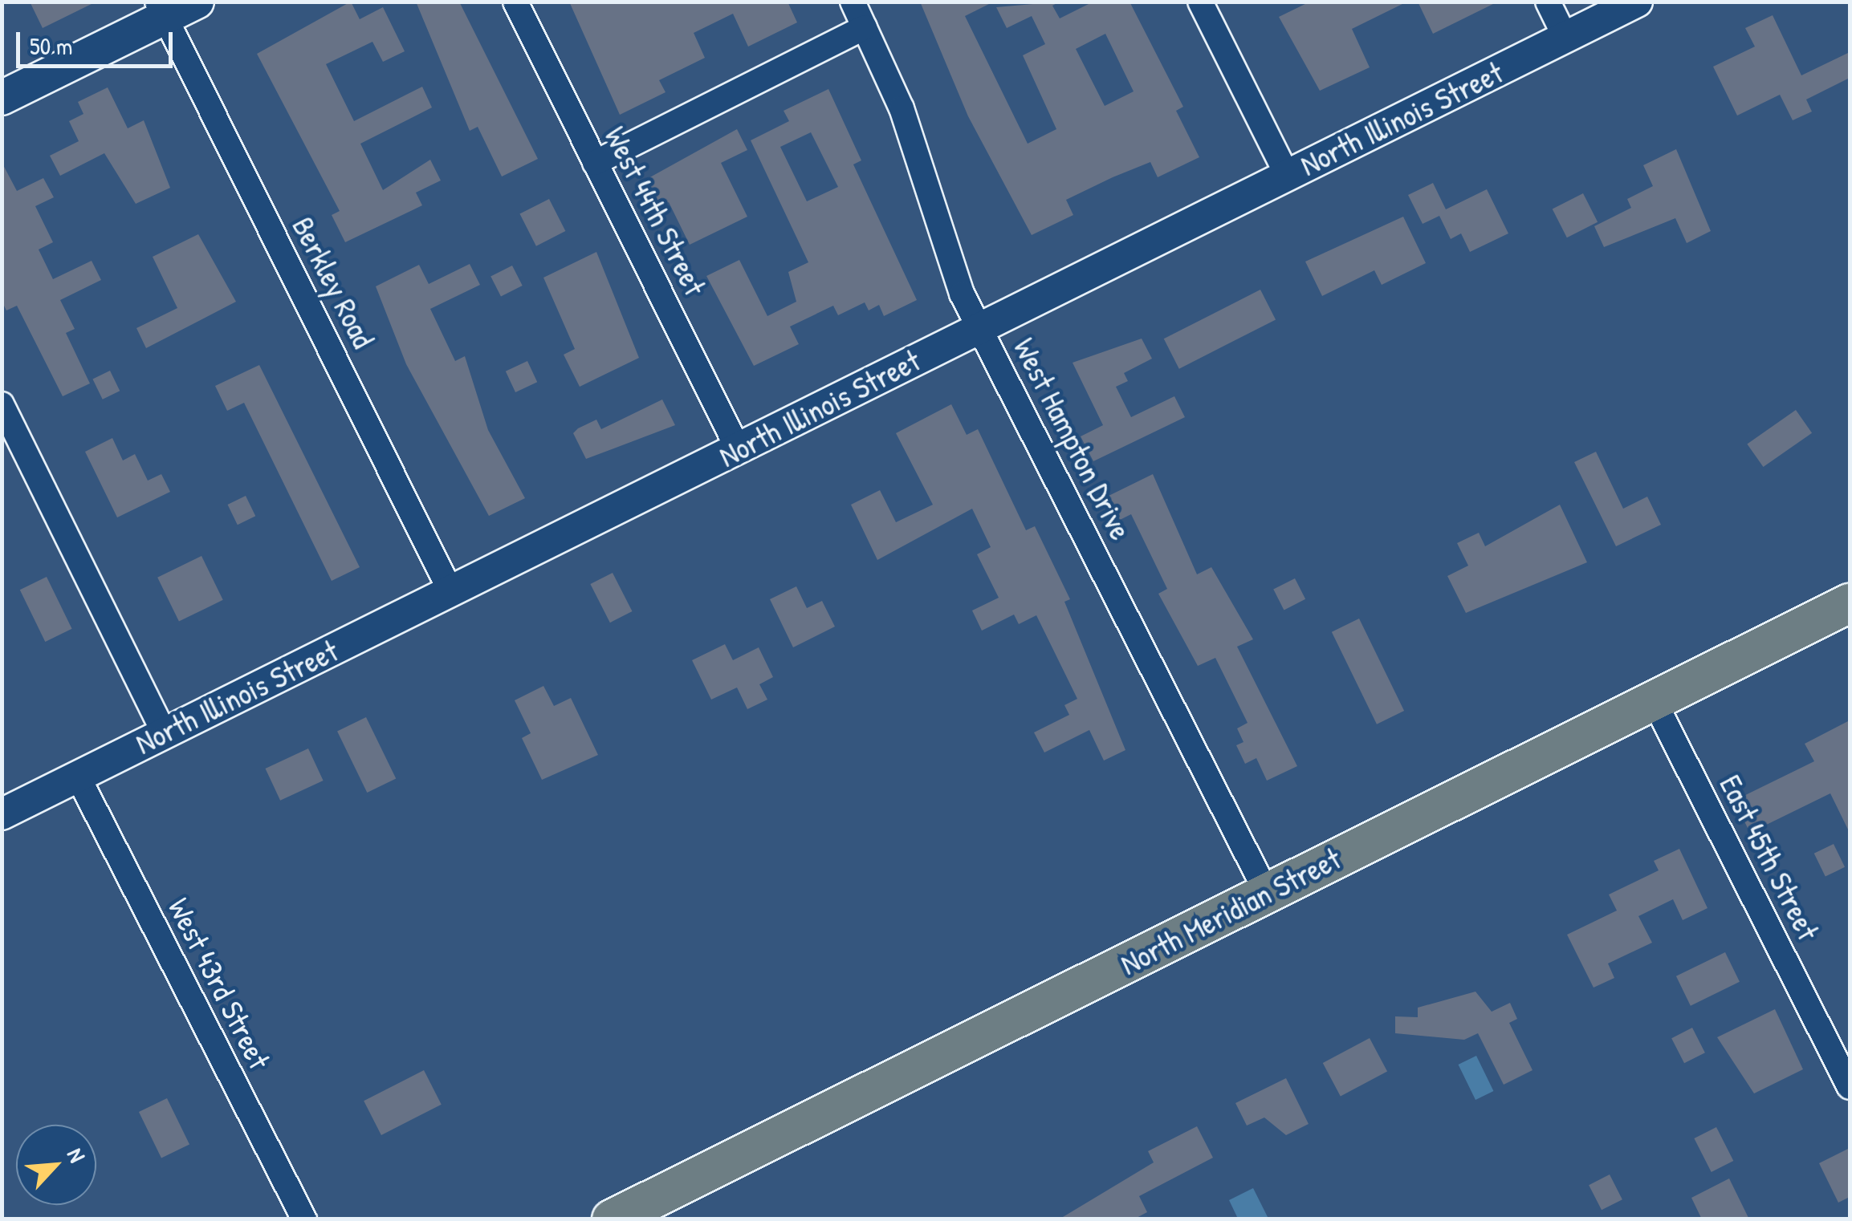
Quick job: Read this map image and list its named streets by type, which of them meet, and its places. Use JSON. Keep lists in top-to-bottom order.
{
  "streets": {
    "main road": ["North Meridian Street"],
    "street": [
      "North Illinois Street",
      "West 44th Street",
      "Berkley Road",
      "West Hampton Drive",
      "East 45th Street",
      "West 43rd Street"
    ]
  },
  "crossings": [
    ["North Illinois Street", "West 44th Street"],
    ["North Illinois Street", "Berkley Road"],
    ["North Illinois Street", "West Hampton Drive"],
    ["North Illinois Street", "West 43rd Street"],
    ["West Hampton Drive", "North Meridian Street"],
    ["East 45th Street", "North Meridian Street"]
  ],
  "scale_bar": "50 m",
  "north": "top right"
}
